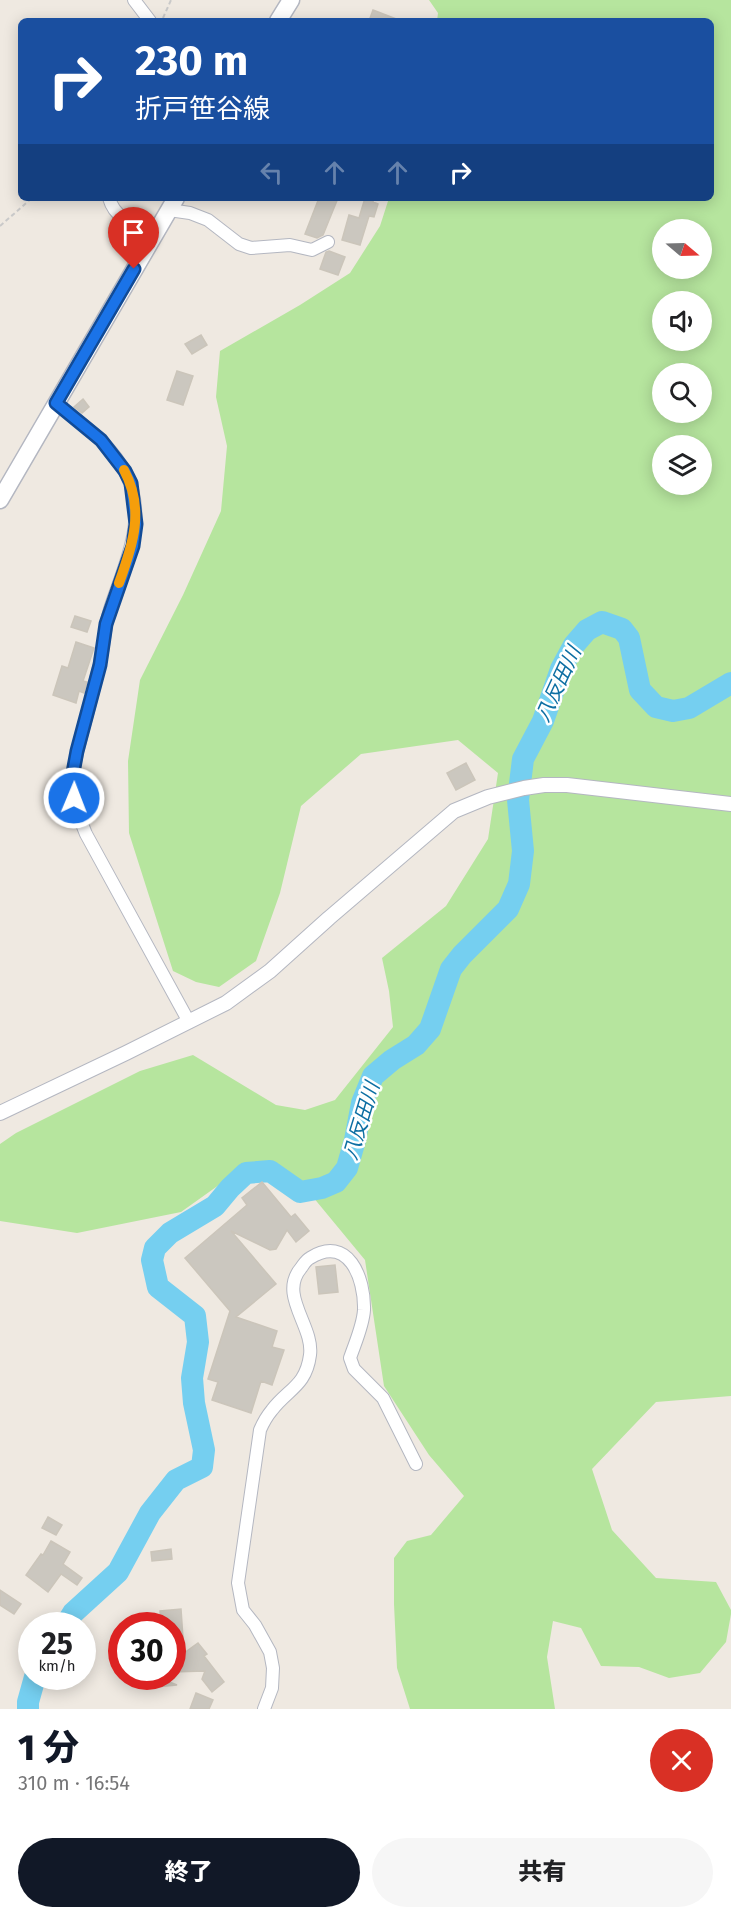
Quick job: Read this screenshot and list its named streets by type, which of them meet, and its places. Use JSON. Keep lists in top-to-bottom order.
{
  "water": ["八反田川"],
  "north": "right",
  "page": {
    "turn": ["230 m", "折戸笹谷線"],
    "speed": "25 km/h",
    "limit": "30",
    "heading": ["1 分", "310 m · 16:54"],
    "buttons": ["終了", "共有"]
  }
}
